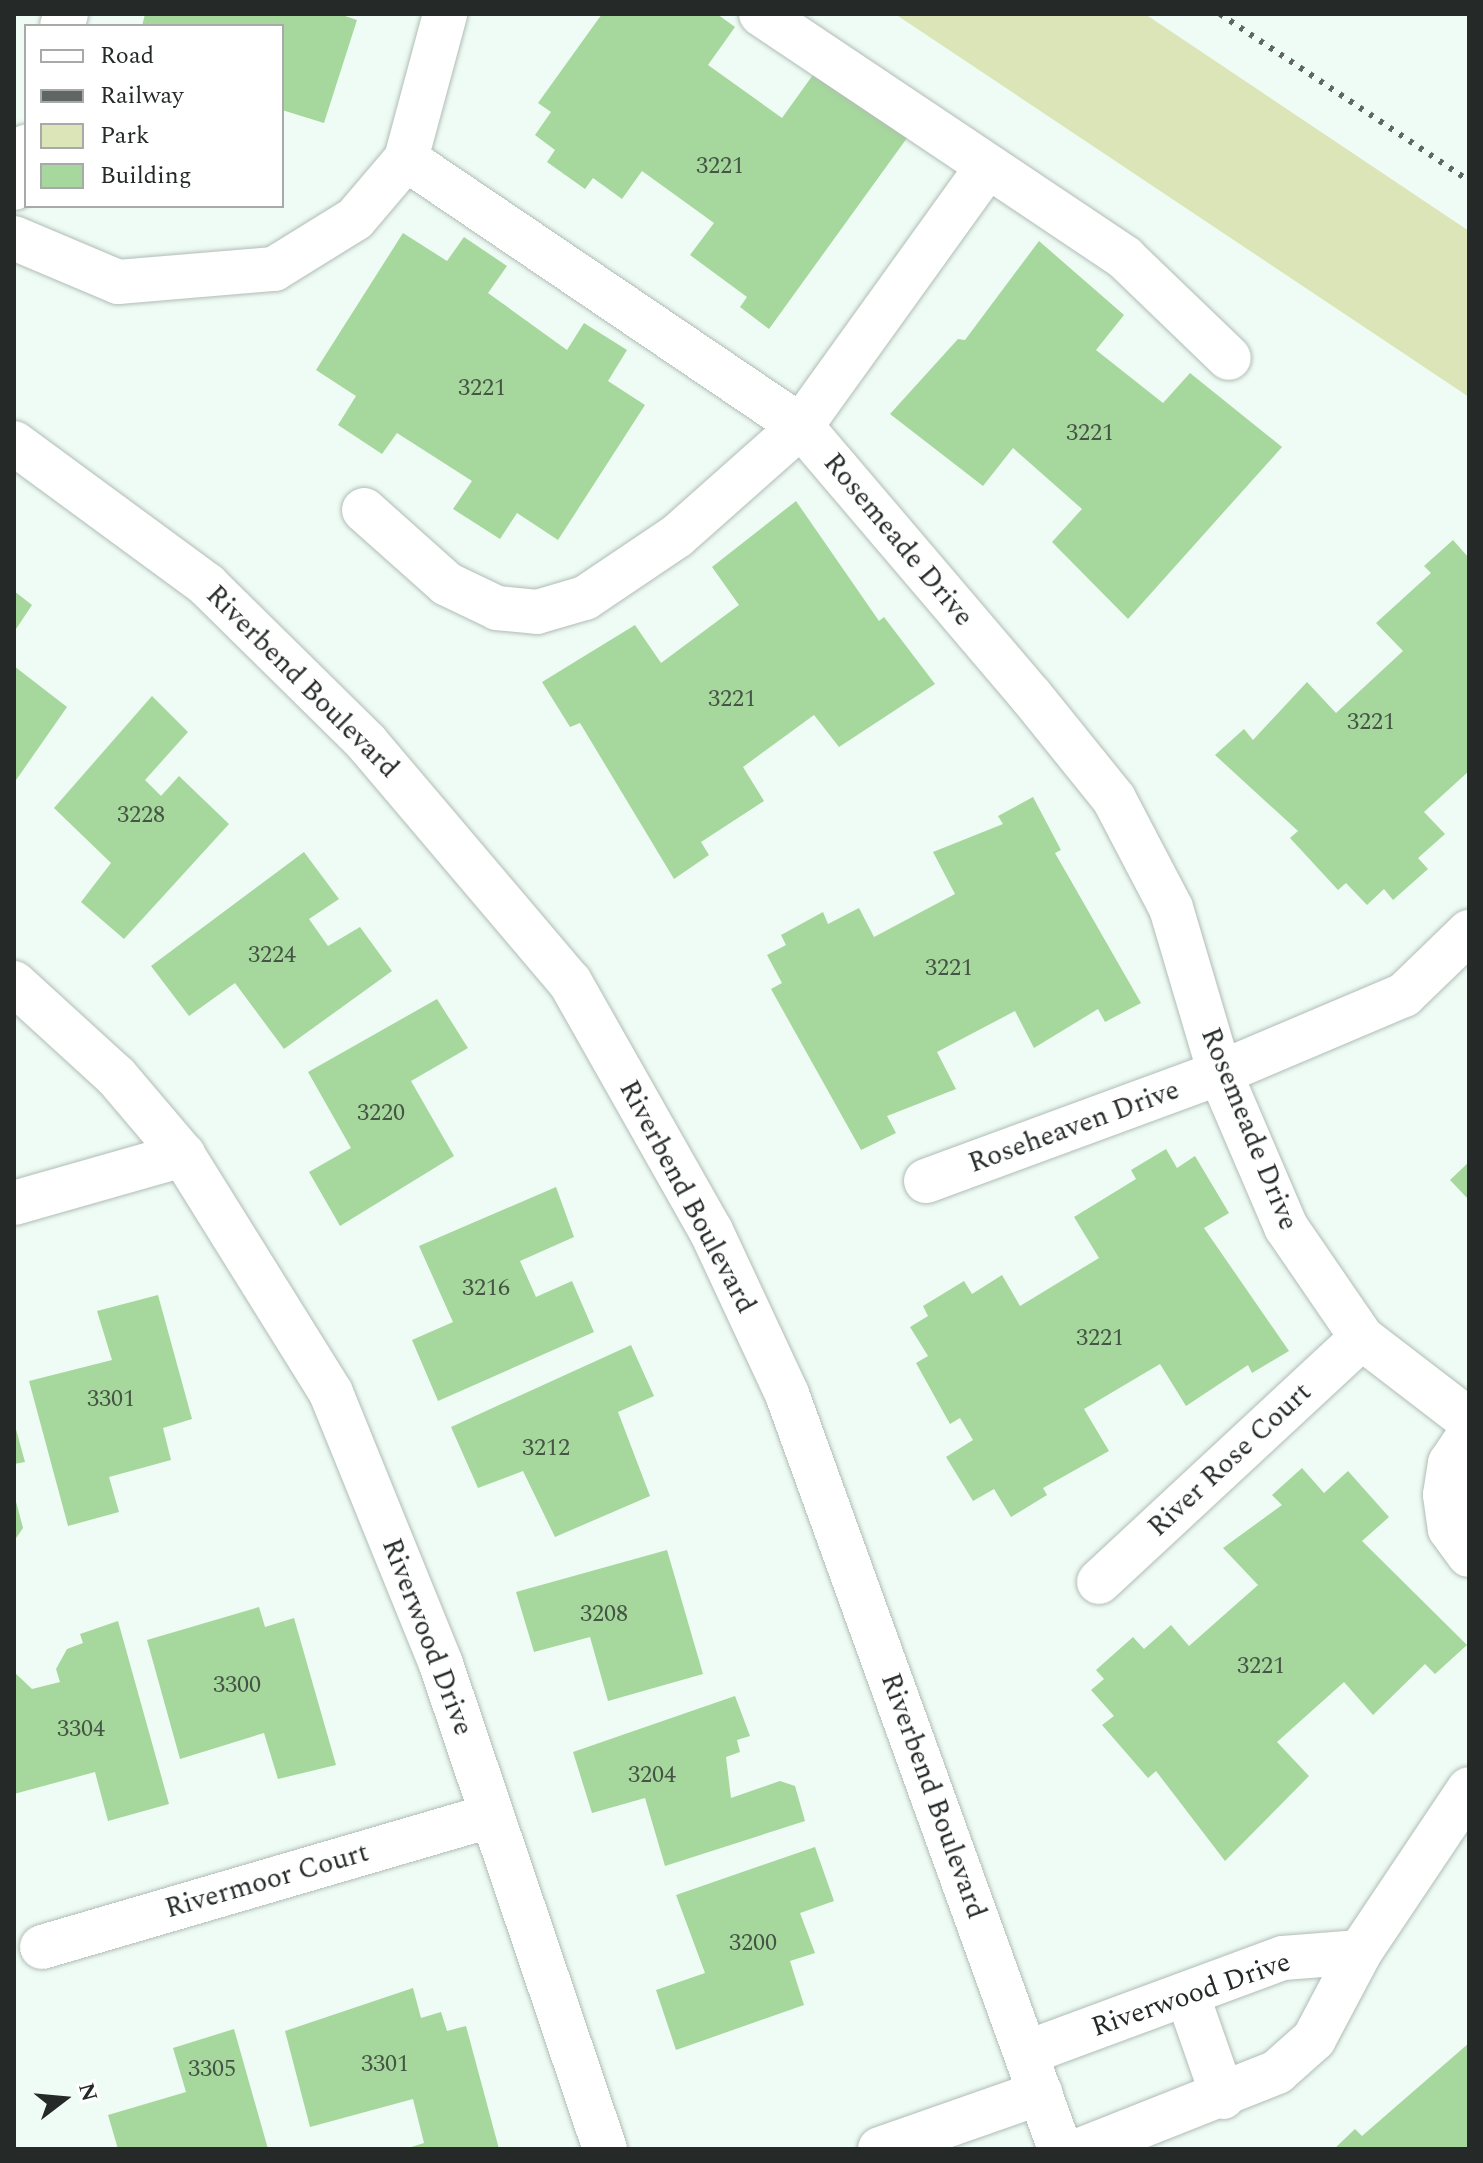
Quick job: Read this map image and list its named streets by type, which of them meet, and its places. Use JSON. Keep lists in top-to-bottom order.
{
  "streets": {
    "street": [
      "Rosemeade Drive",
      "Riverbend Boulevard",
      "Roseheaven Drive",
      "River Rose Court",
      "Riverwood Drive",
      "Rivermoor Court"
    ]
  },
  "crossings": [
    ["Rosemeade Drive", "Roseheaven Drive"],
    ["Rosemeade Drive", "River Rose Court"],
    ["Riverbend Boulevard", "Riverwood Drive"],
    ["Riverwood Drive", "Rivermoor Court"]
  ],
  "house_numbers": [
    "3221",
    "3221",
    "3221",
    "3221",
    "3221",
    "3228",
    "3224",
    "3221",
    "3220",
    "3216",
    "3221",
    "3301",
    "3212",
    "3208",
    "3221",
    "3300",
    "3304",
    "3204",
    "3200",
    "3301",
    "3305"
  ],
  "legend": [
    "Road",
    "Railway",
    "Park",
    "Building"
  ],
  "north": "right"
}
